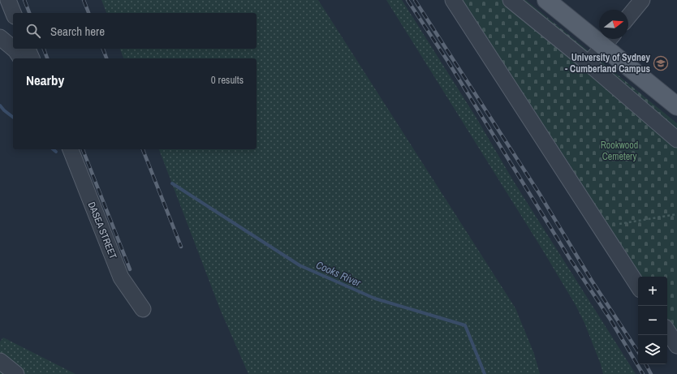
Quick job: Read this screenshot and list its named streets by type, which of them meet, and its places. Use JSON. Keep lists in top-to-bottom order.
{
  "streets": {
    "lane": ["DASEA STREET"]
  },
  "water": ["Cooks River"],
  "parks": ["Rookwood Cemetery"],
  "places": {
    "school or university": ["University of Sydney - Cumberland Campus"]
  },
  "north": "right",
  "page": {
    "search": "Search here",
    "heading": ["Nearby", "0 results"],
    "map_buttons": ["+", "−"]
  }
}
